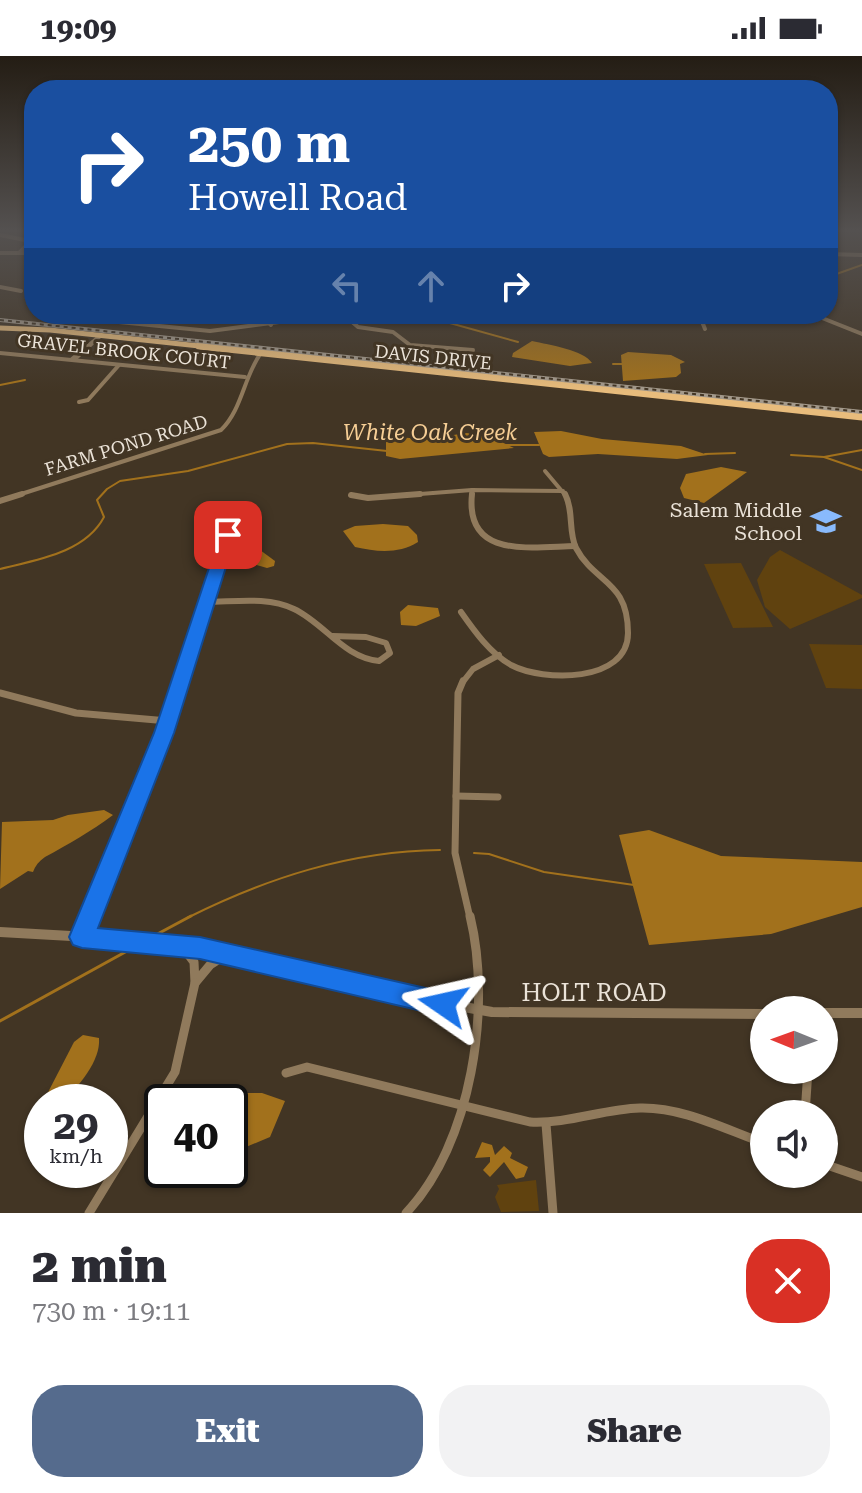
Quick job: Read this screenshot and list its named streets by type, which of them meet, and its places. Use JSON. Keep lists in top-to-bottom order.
{
  "streets": {
    "main road": ["DAVIS DRIVE"],
    "street": ["GRAVEL BROOK COURT", "FARM POND ROAD", "HOLT ROAD"]
  },
  "crossings": [
    ["GRAVEL BROOK COURT", "FARM POND ROAD"],
    ["DAVIS DRIVE", "FARM POND ROAD"]
  ],
  "water": ["White Oak Creek"],
  "places": {
    "school or university": ["Salem Middle School"]
  },
  "north": "left",
  "page": {
    "status": "19:09",
    "turn": ["250 m", "Howell Road"],
    "speed": "29 km/h",
    "limit": "40",
    "heading": ["2 min", "730 m · 19:11"],
    "buttons": ["Exit", "Share"]
  }
}
